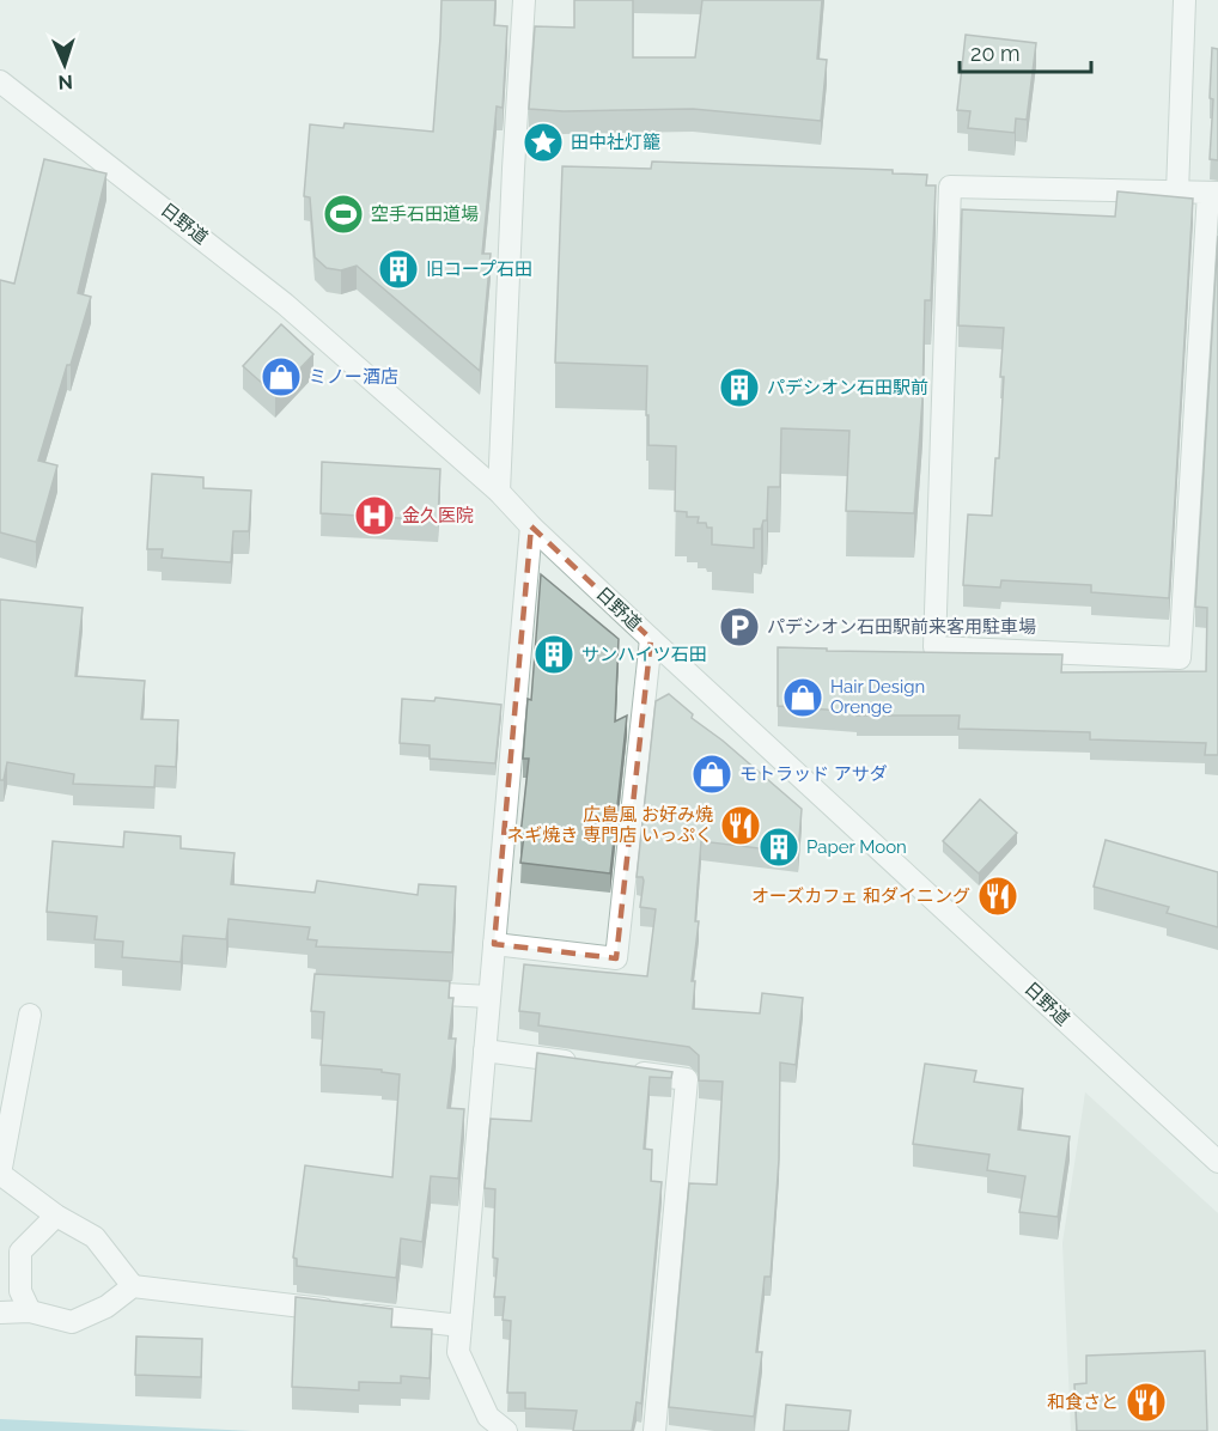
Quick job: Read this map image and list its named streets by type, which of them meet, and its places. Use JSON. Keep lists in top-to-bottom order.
{
  "streets": {
    "street": ["日野道"]
  },
  "places": {
    "place": ["田中社灯籠"],
    "sports": ["空手石田道場"],
    "building": [
      "旧コープ石田",
      "パデシオン石田駅前",
      "サンハイツ石田",
      "Paper Moon"
    ],
    "shop": ["ミノー酒店", "Hair Design Orenge", "モトラッド アサダ"],
    "hospital": ["金久医院"],
    "parking": ["パデシオン石田駅前来客用駐車場"],
    "restaurant": ["広島風 お好み焼 ネギ焼き 専門店 いっぷく", "オーズカフェ 和ダイニング", "和食さと"]
  },
  "scale_bar": "20 m",
  "north": "bottom"
}
